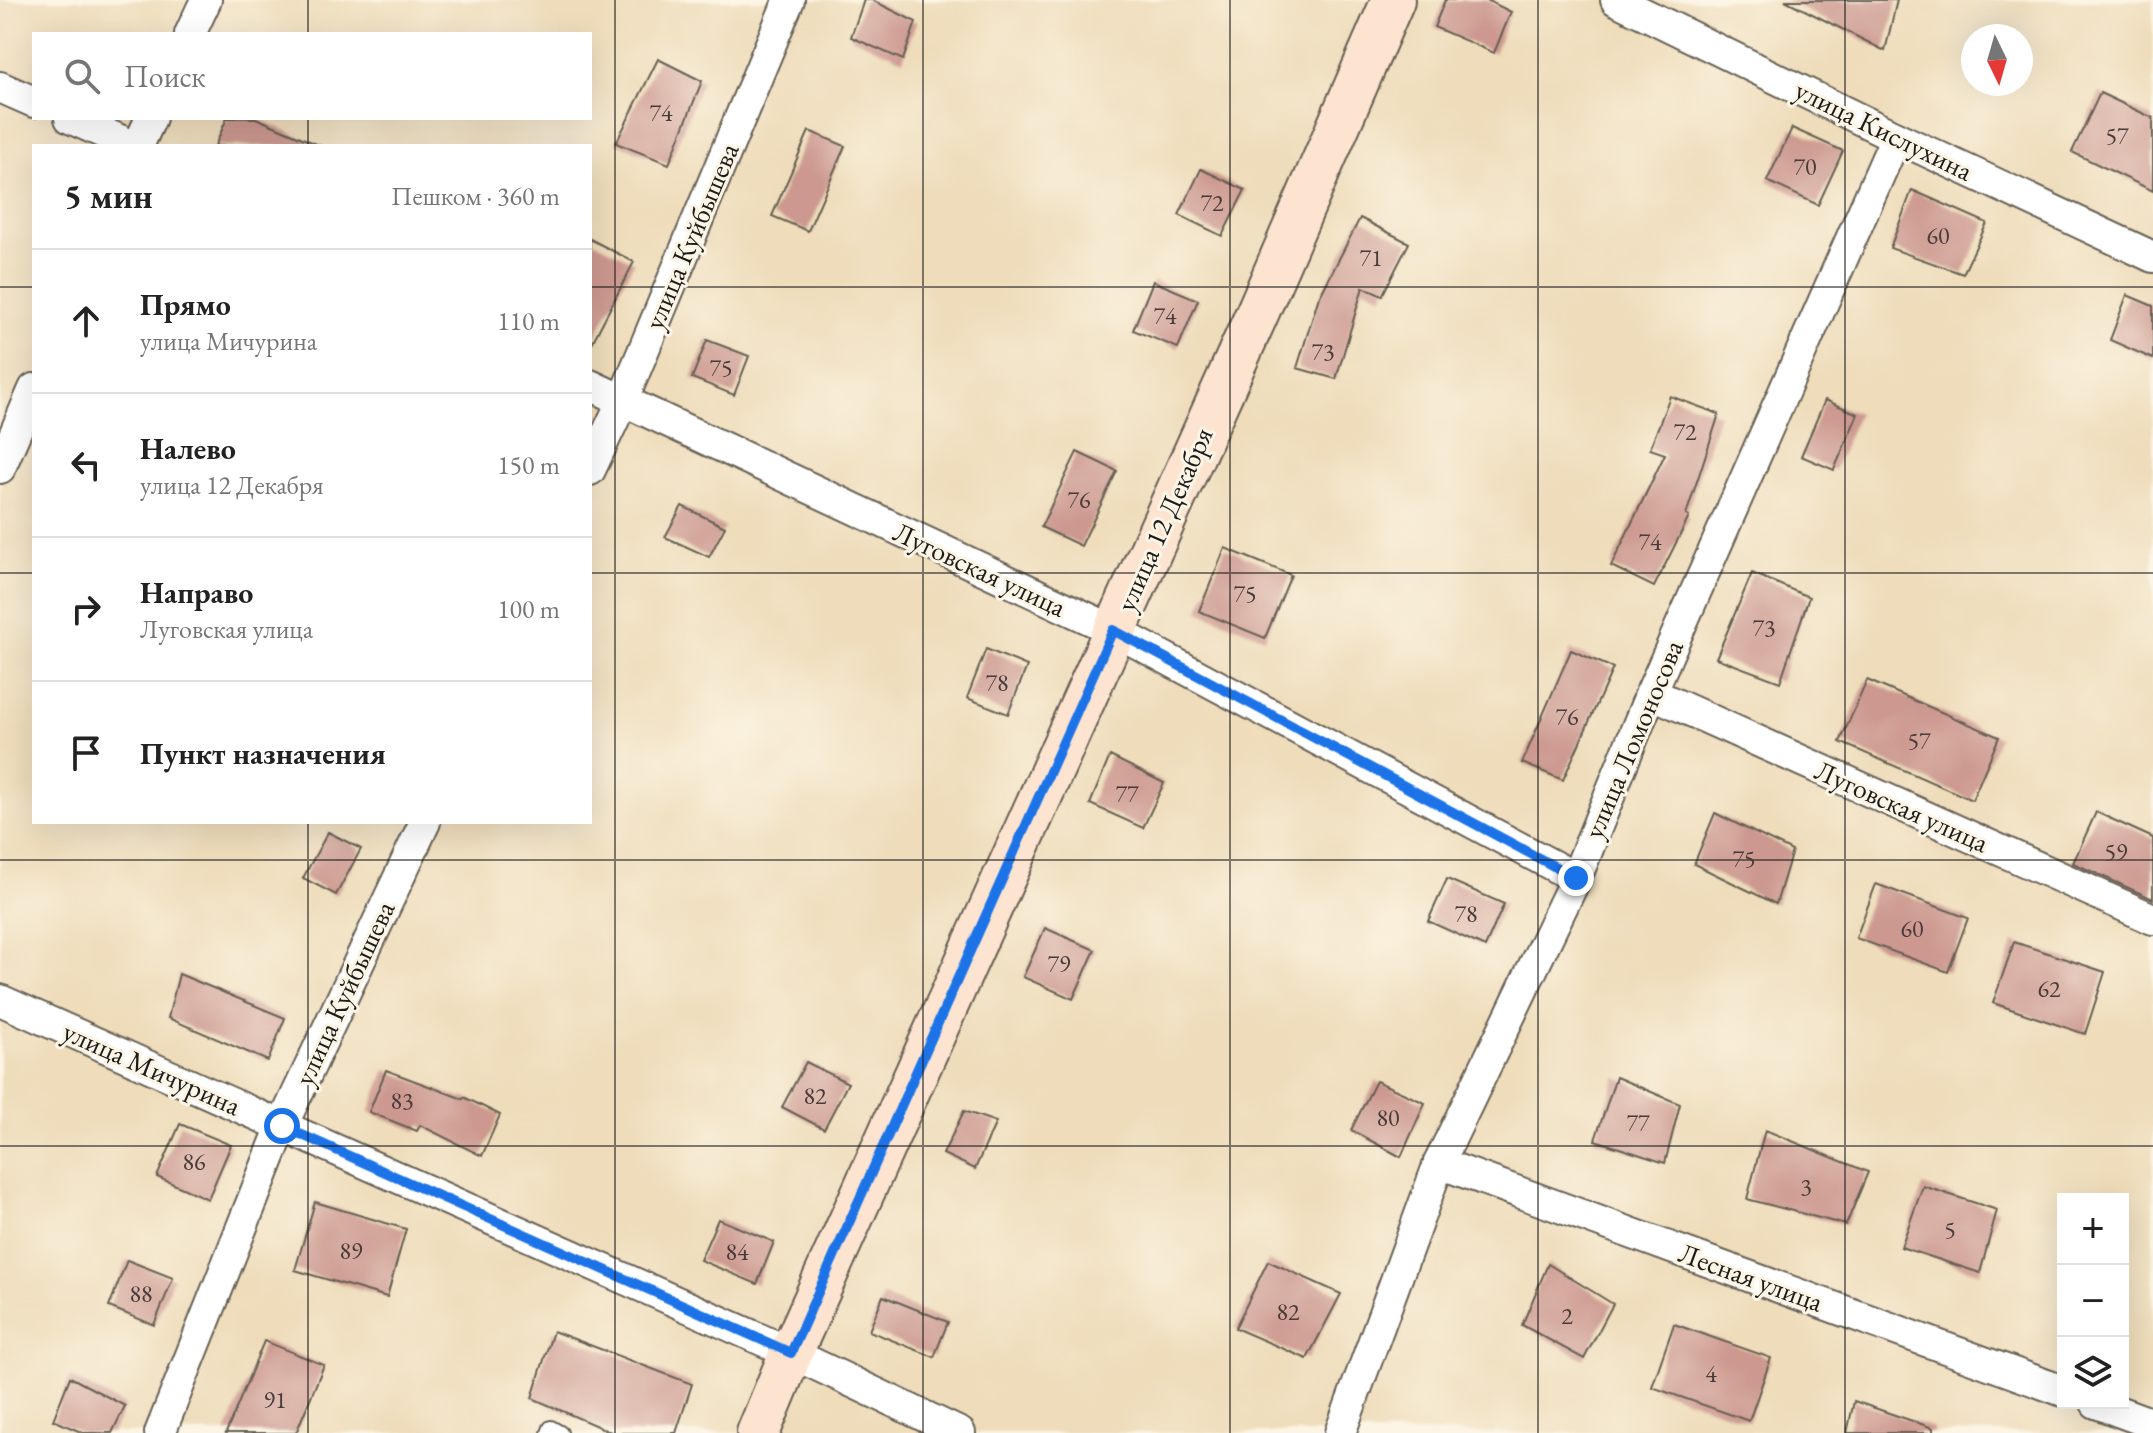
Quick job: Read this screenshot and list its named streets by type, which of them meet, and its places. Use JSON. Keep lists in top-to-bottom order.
{
  "streets": {
    "street": [
      "улица Кислухина",
      "улица Куйбышева",
      "улица 12 Декабря",
      "Луговская улица",
      "улица Ломоносова",
      "улица Мичурина",
      "Лесная улица"
    ]
  },
  "crossings": [
    ["улица Кислухина", "улица Ломоносова"],
    ["улица Куйбышева", "Луговская улица"],
    ["улица Куйбышева", "улица Мичурина"],
    ["улица 12 Декабря", "Луговская улица"],
    ["улица 12 Декабря", "улица Мичурина"],
    ["Луговская улица", "улица Ломоносова"],
    ["улица Ломоносова", "Лесная улица"]
  ],
  "house_numbers": [
    "74",
    "57",
    "70",
    "72",
    "60",
    "71",
    "74",
    "73",
    "75",
    "72",
    "76",
    "74",
    "75",
    "73",
    "78",
    "76",
    "57",
    "77",
    "59",
    "75",
    "78",
    "60",
    "79",
    "62",
    "82",
    "83",
    "80",
    "77",
    "86",
    "3",
    "5",
    "89",
    "84",
    "88",
    "82",
    "2",
    "4",
    "91"
  ],
  "north": "bottom",
  "page": {
    "search": "Поиск",
    "heading": ["5 мин", "Пешком · 360 m"],
    "list": [
      ["Прямо", "улица Мичурина", "110 m"],
      ["Налево", "улица 12 Декабря", "150 m"],
      ["Направо", "Луговская улица", "100 m"],
      "Пункт назначения"
    ],
    "map_buttons": ["+", "−"]
  }
}
